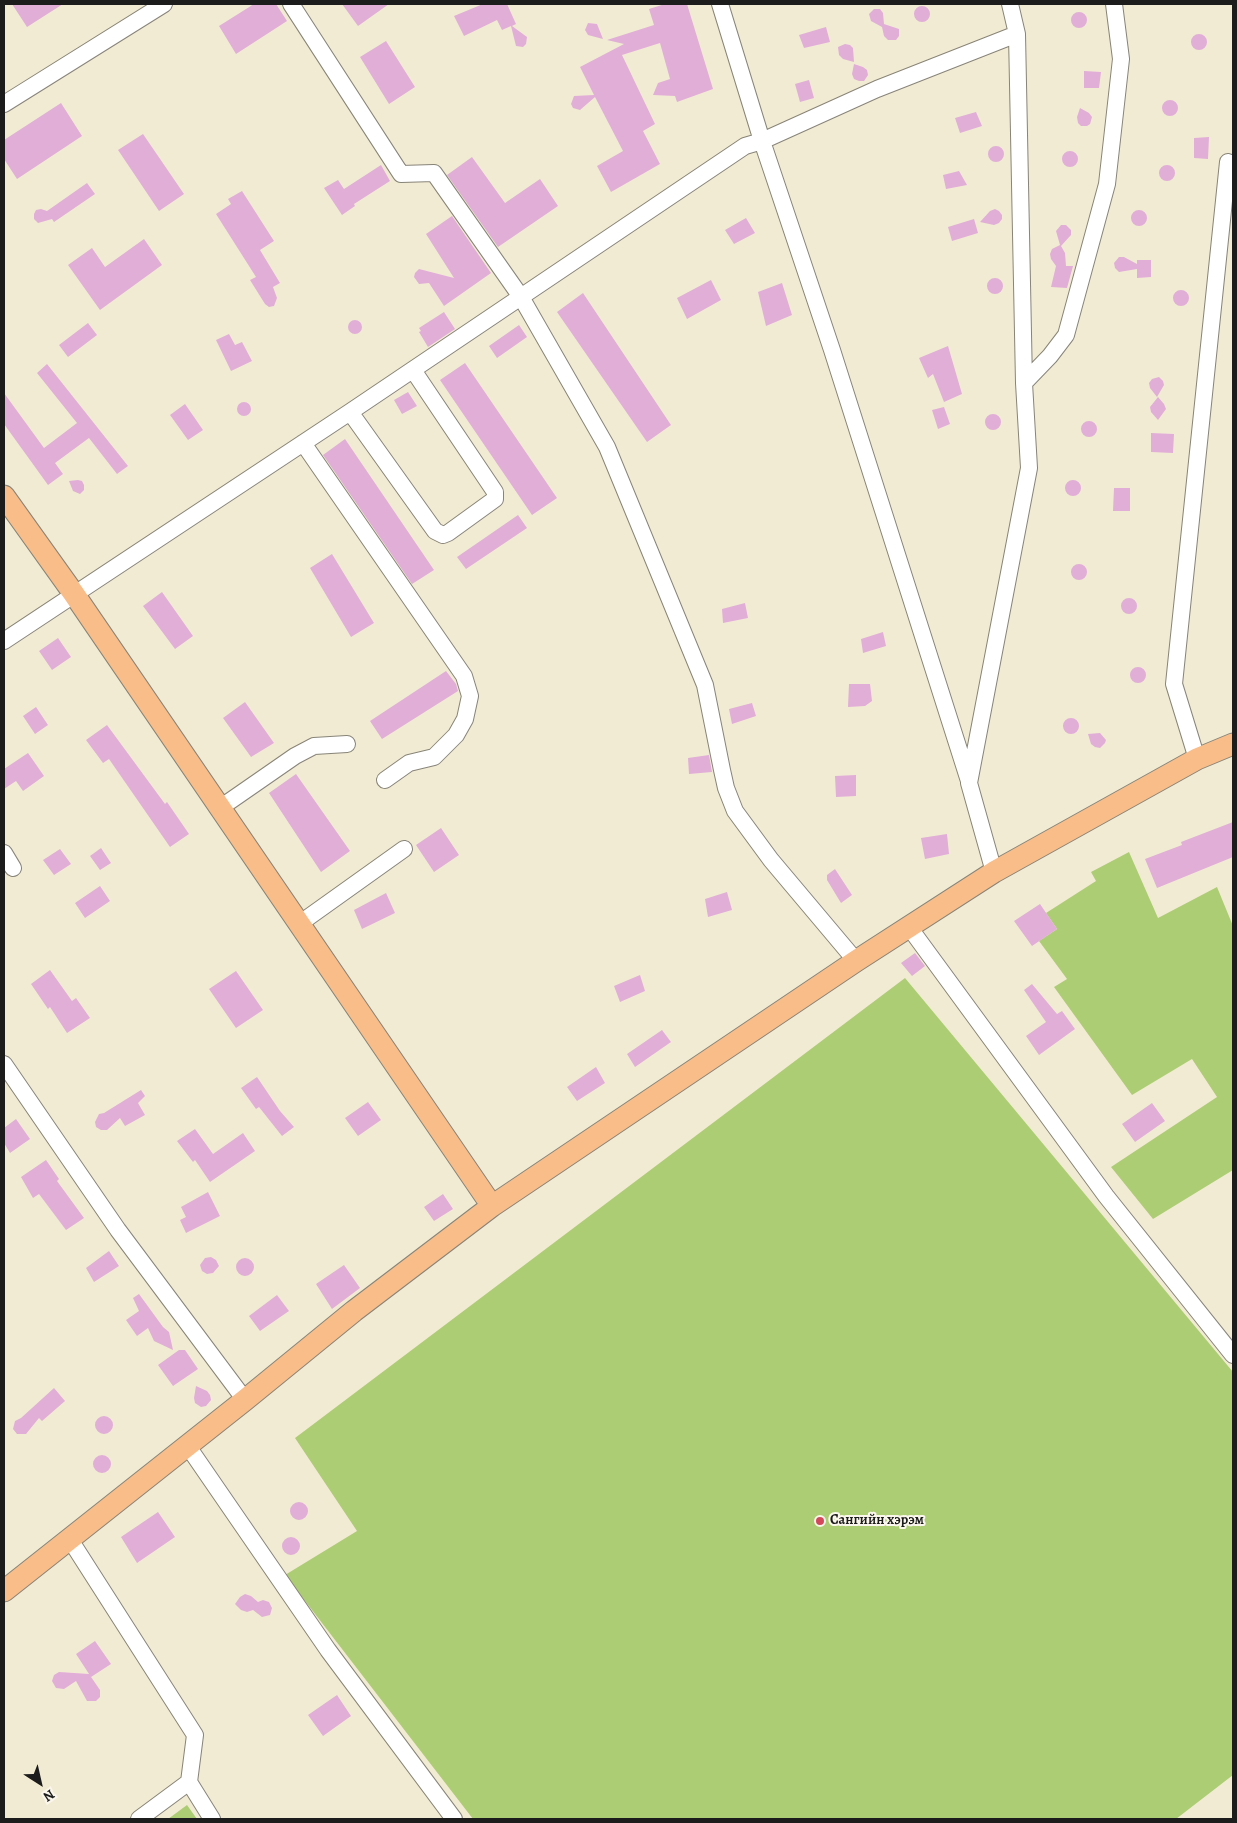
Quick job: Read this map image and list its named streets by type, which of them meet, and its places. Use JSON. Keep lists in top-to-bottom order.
{
  "places": ["Сангийн хэрэм"],
  "north": "bottom right"
}
